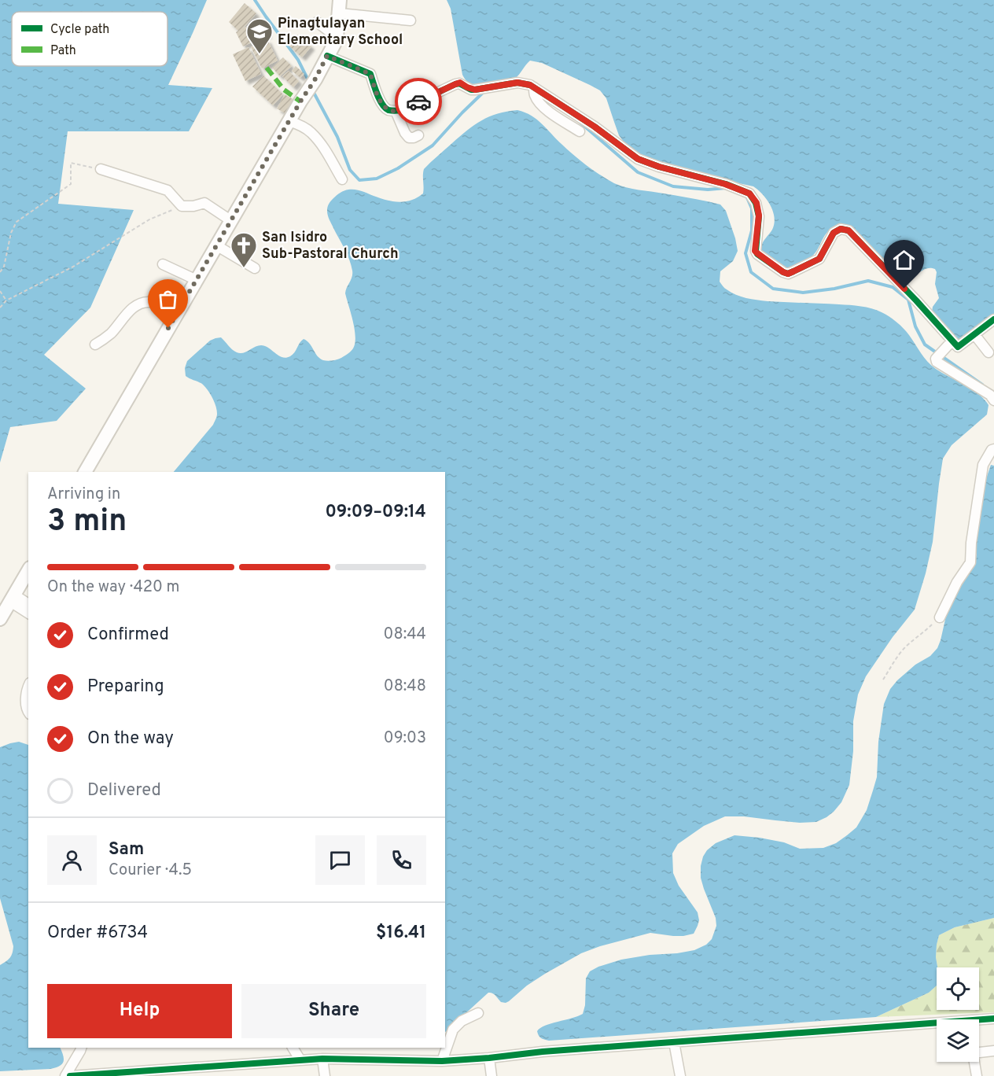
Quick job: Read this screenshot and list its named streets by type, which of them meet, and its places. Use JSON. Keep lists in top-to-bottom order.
{
  "places": {
    "school or university": ["Pinagtulayan Elementary School"],
    "church": ["San Isidro Sub-Pastoral Church"]
  },
  "legend": ["Cycle path", "Path"],
  "page": {
    "heading": ["3 min", "Arriving in", "09:09–09:14"],
    "panel": [
      "Sam",
      "Courier · 4.5",
      "Order #6734",
      "$16.41"
    ],
    "bar": "On the way · 420 m",
    "list": [
      ["Confirmed", "08:44"],
      ["Preparing", "08:48"],
      ["On the way", "09:03"],
      "Delivered"
    ],
    "buttons": ["Help", "Share"]
  }
}
